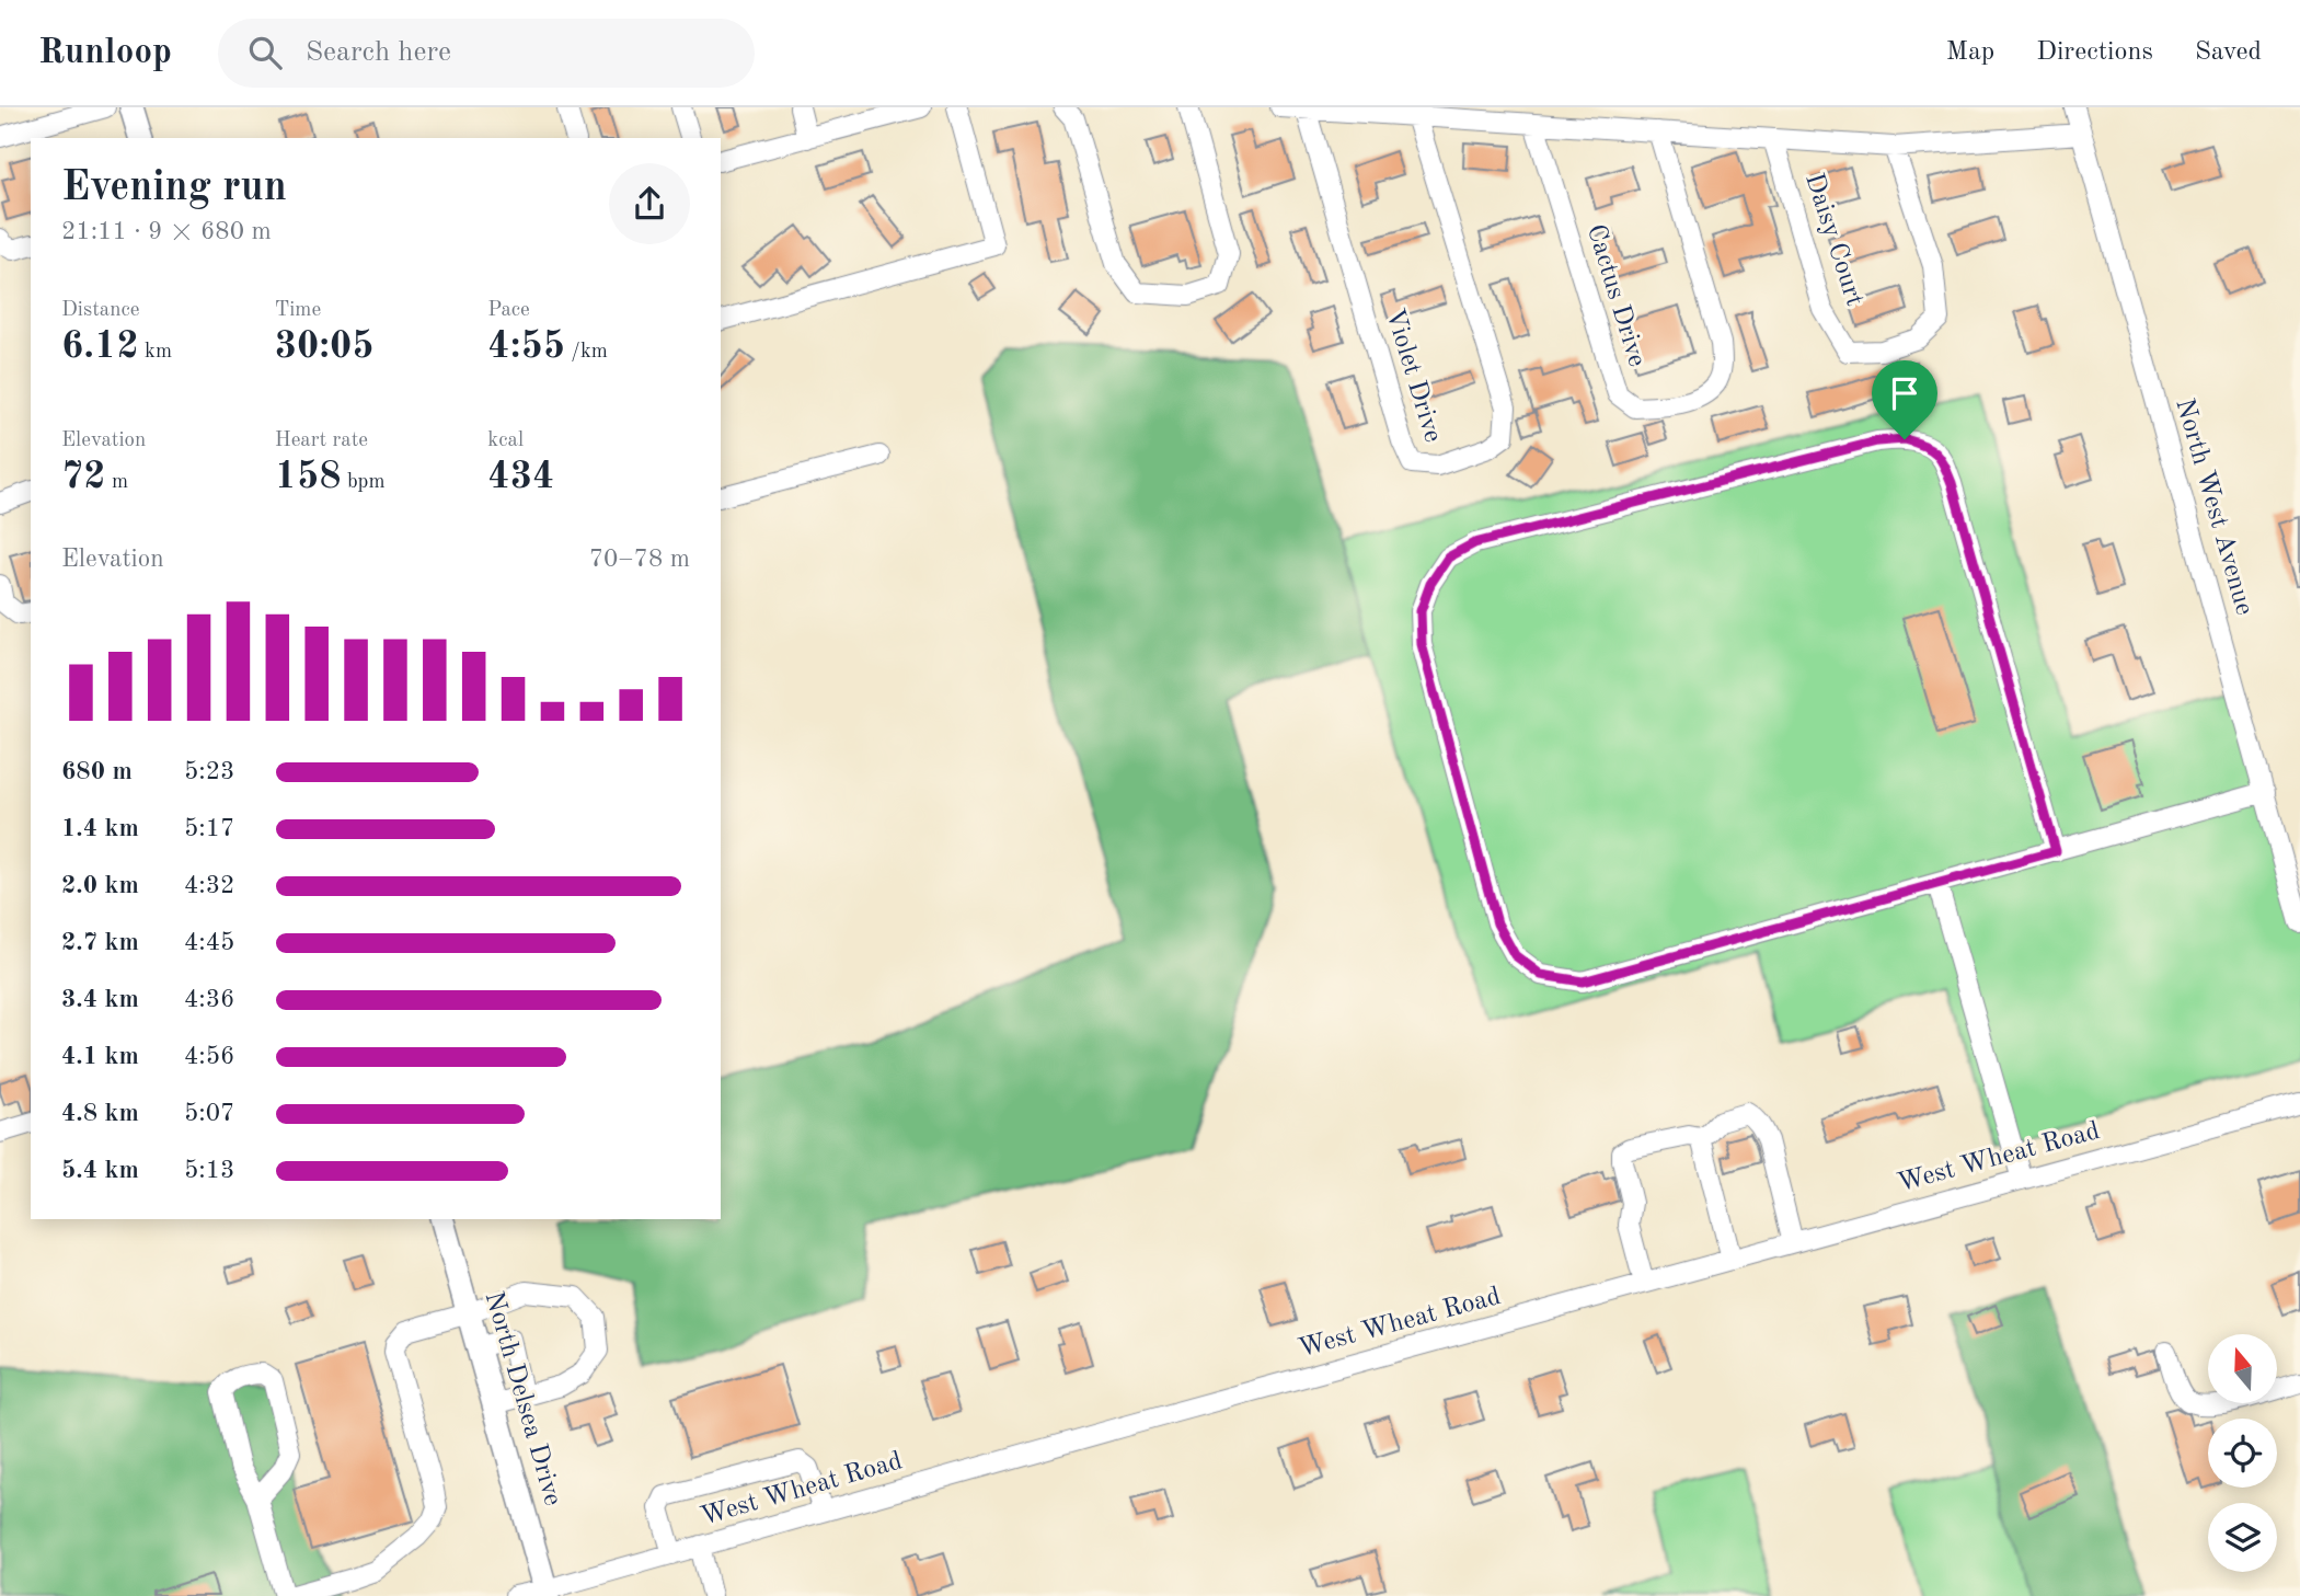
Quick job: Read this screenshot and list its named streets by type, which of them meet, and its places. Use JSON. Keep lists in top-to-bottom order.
{
  "streets": {
    "main road": ["North Delsea Drive"],
    "street": [
      "Daisy Court",
      "Cactus Drive",
      "Violet Drive",
      "North West Avenue",
      "West Wheat Road"
    ]
  },
  "crossings": [
    ["West Wheat Road", "North Delsea Drive"]
  ],
  "north": "top",
  "page": {
    "header": "Runloop",
    "search": "Search here",
    "nav": ["Map", "Directions", "Saved"],
    "heading": ["Evening run", "21:11 · 9 × 680 m"],
    "stats": [
      ["Distance", "6.12 km"],
      ["Time", "30:05"],
      ["Pace", "4:55 /km"],
      ["Elevation", "72 m"],
      ["Heart rate", "158 bpm"],
      ["kcal", "434"]
    ],
    "chart": ["Elevation", "70–78 m"],
    "list": [
      {
        "name": "680 m",
        "note": "5:23"
      },
      {
        "name": "1.4 km",
        "note": "5:17"
      },
      {
        "name": "2.0 km",
        "note": "4:32"
      },
      {
        "name": "2.7 km",
        "note": "4:45"
      },
      {
        "name": "3.4 km",
        "note": "4:36"
      },
      {
        "name": "4.1 km",
        "note": "4:56"
      },
      {
        "name": "4.8 km",
        "note": "5:07"
      },
      {
        "name": "5.4 km",
        "note": "5:13"
      }
    ]
  }
}
